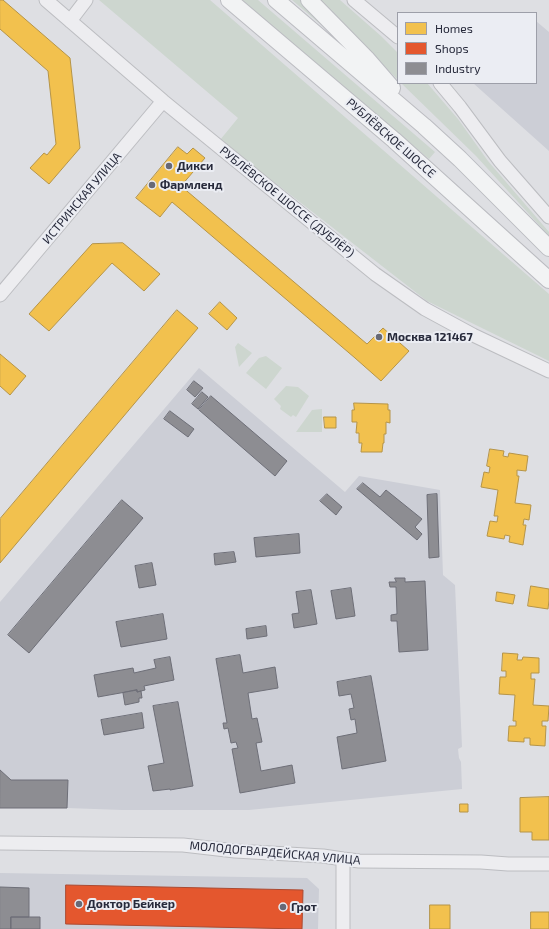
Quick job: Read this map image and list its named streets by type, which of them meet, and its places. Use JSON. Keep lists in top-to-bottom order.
{
  "streets": {
    "main road": ["РУБЛЁВСКОЕ ШОССЕ"],
    "street": ["ИСТРИНСКАЯ УЛИЦА", "РУБЛЁВСКОЕ ШОССЕ (ДУБЛЁР)", "МОЛОДОГВАРДЕЙСКАЯ УЛИЦА"]
  },
  "crossings": [
    ["ИСТРИНСКАЯ УЛИЦА", "РУБЛЁВСКОЕ ШОССЕ (ДУБЛЁР)"]
  ],
  "places": [
    "Дикси",
    "Фармленд",
    "Москва 121467",
    "Доктор Бейкер",
    "Грот"
  ],
  "legend": ["Homes", "Shops", "Industry"]
}
